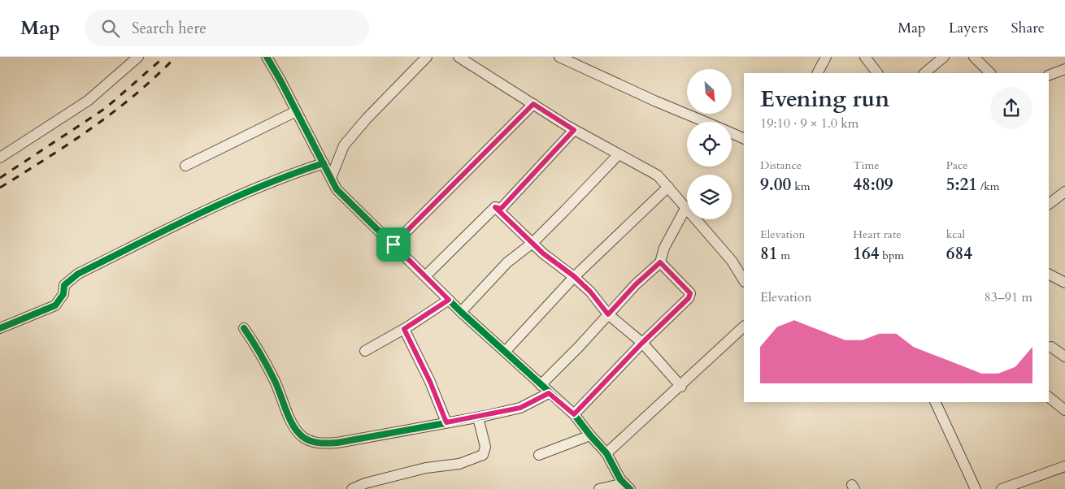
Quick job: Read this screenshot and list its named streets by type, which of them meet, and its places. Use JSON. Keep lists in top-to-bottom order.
{
  "north": "bottom right",
  "page": {
    "header": "Map",
    "search": "Search here",
    "nav": ["Map", "Layers", "Share"],
    "heading": ["Evening run", "19:10 · 9 × 1.0 km"],
    "stats": [
      ["Distance", "9.00 km"],
      ["Time", "48:09"],
      ["Pace", "5:21 /km"],
      ["Elevation", "81 m"],
      ["Heart rate", "164 bpm"],
      ["kcal", "684"]
    ],
    "chart": ["Elevation", "83–91 m"]
  }
}
